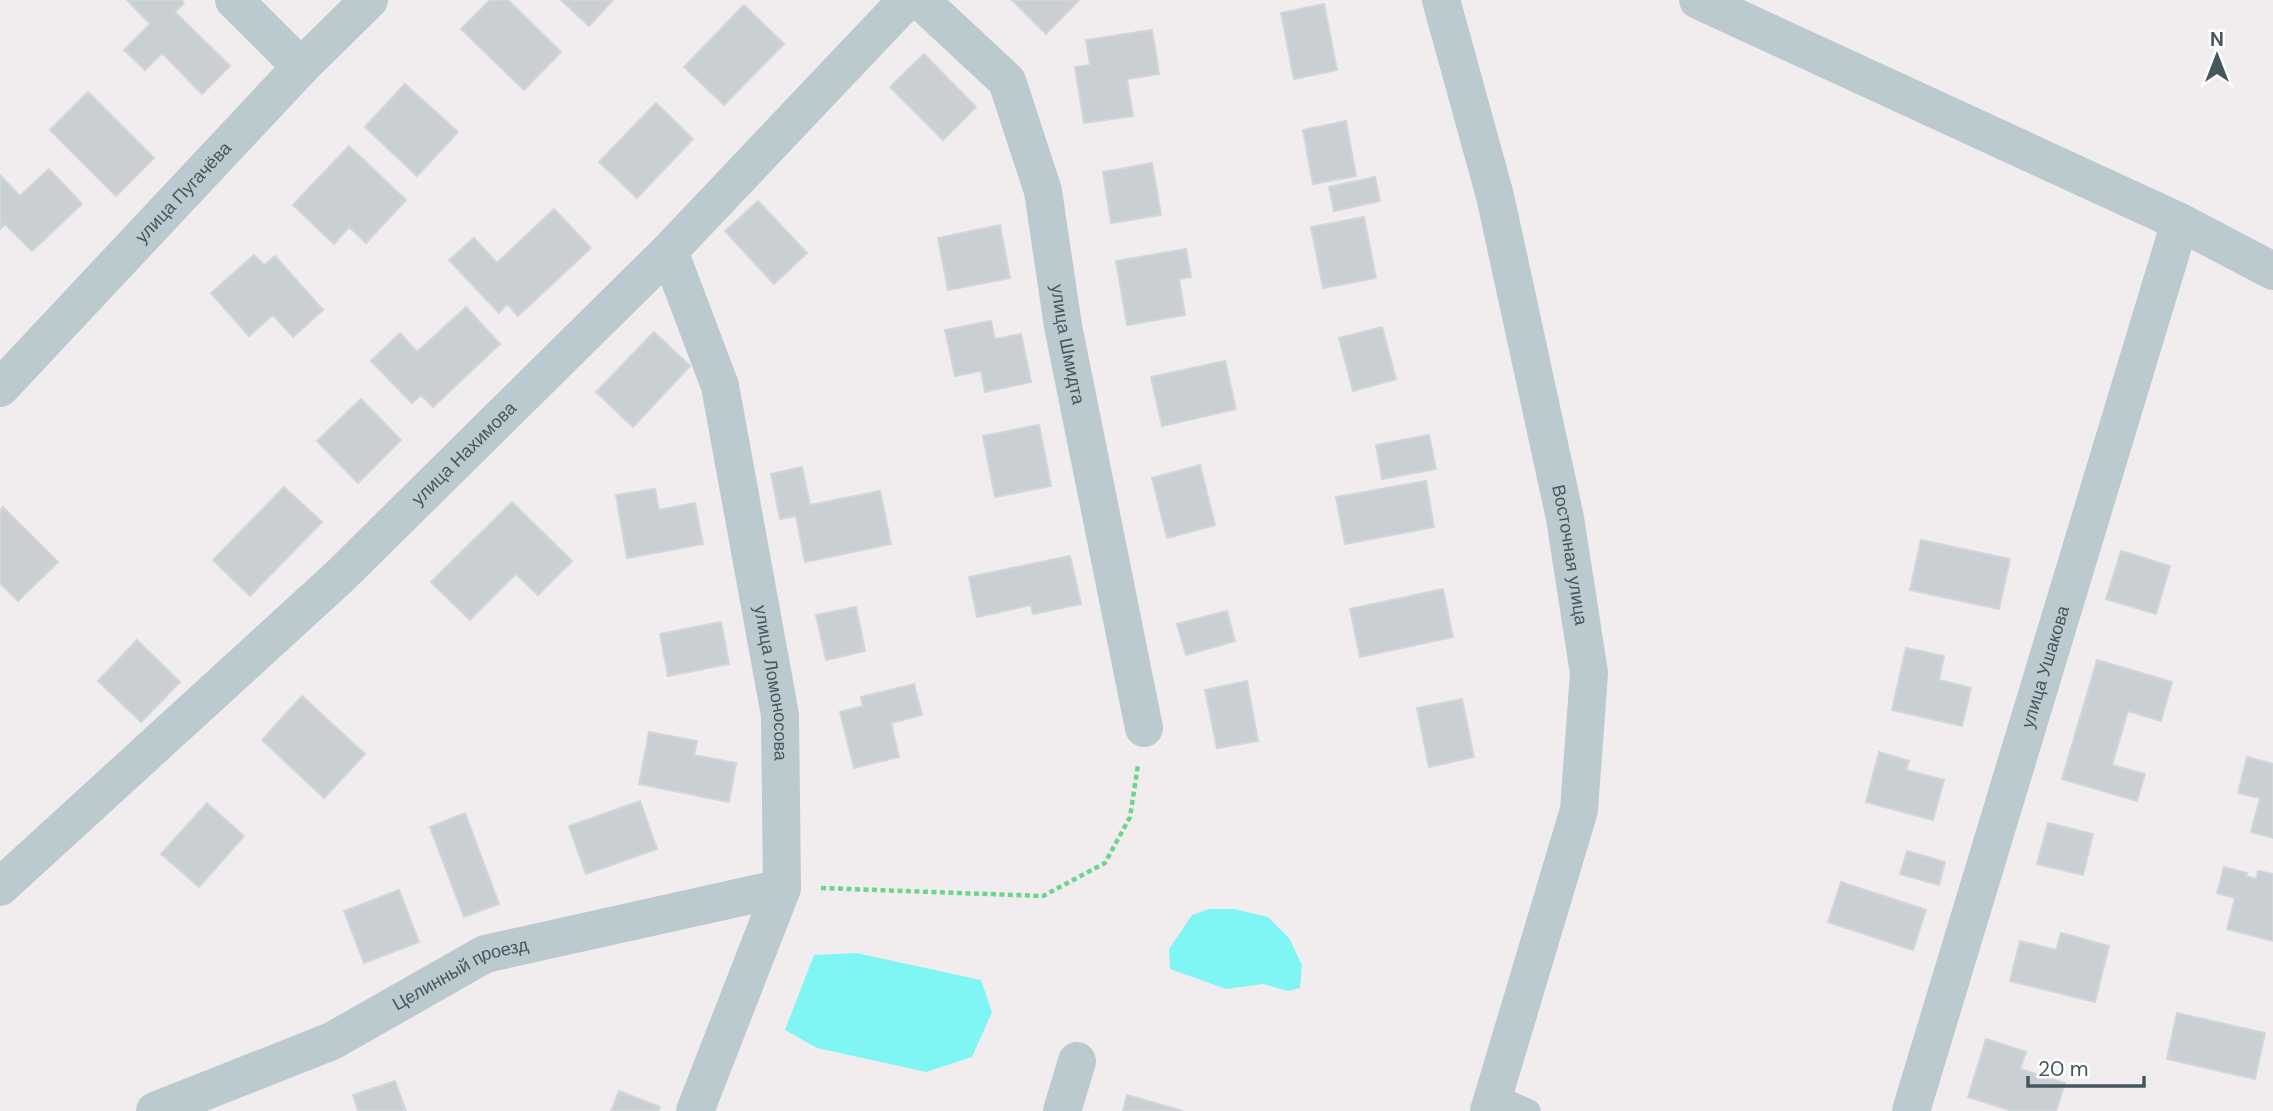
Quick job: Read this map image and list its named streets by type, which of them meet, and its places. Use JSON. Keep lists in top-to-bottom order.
{
  "streets": {
    "street": [
      "улица Пугачёва",
      "улица Шмидта",
      "улица Нахимова",
      "Восточная улица",
      "улица Ушакова",
      "улица Ломоносова",
      "Целинный проезд"
    ]
  },
  "crossings": [
    ["улица Нахимова", "улица Ломоносова"],
    ["улица Ломоносова", "Целинный проезд"]
  ],
  "scale_bar": "20 m",
  "north": "top"
}
